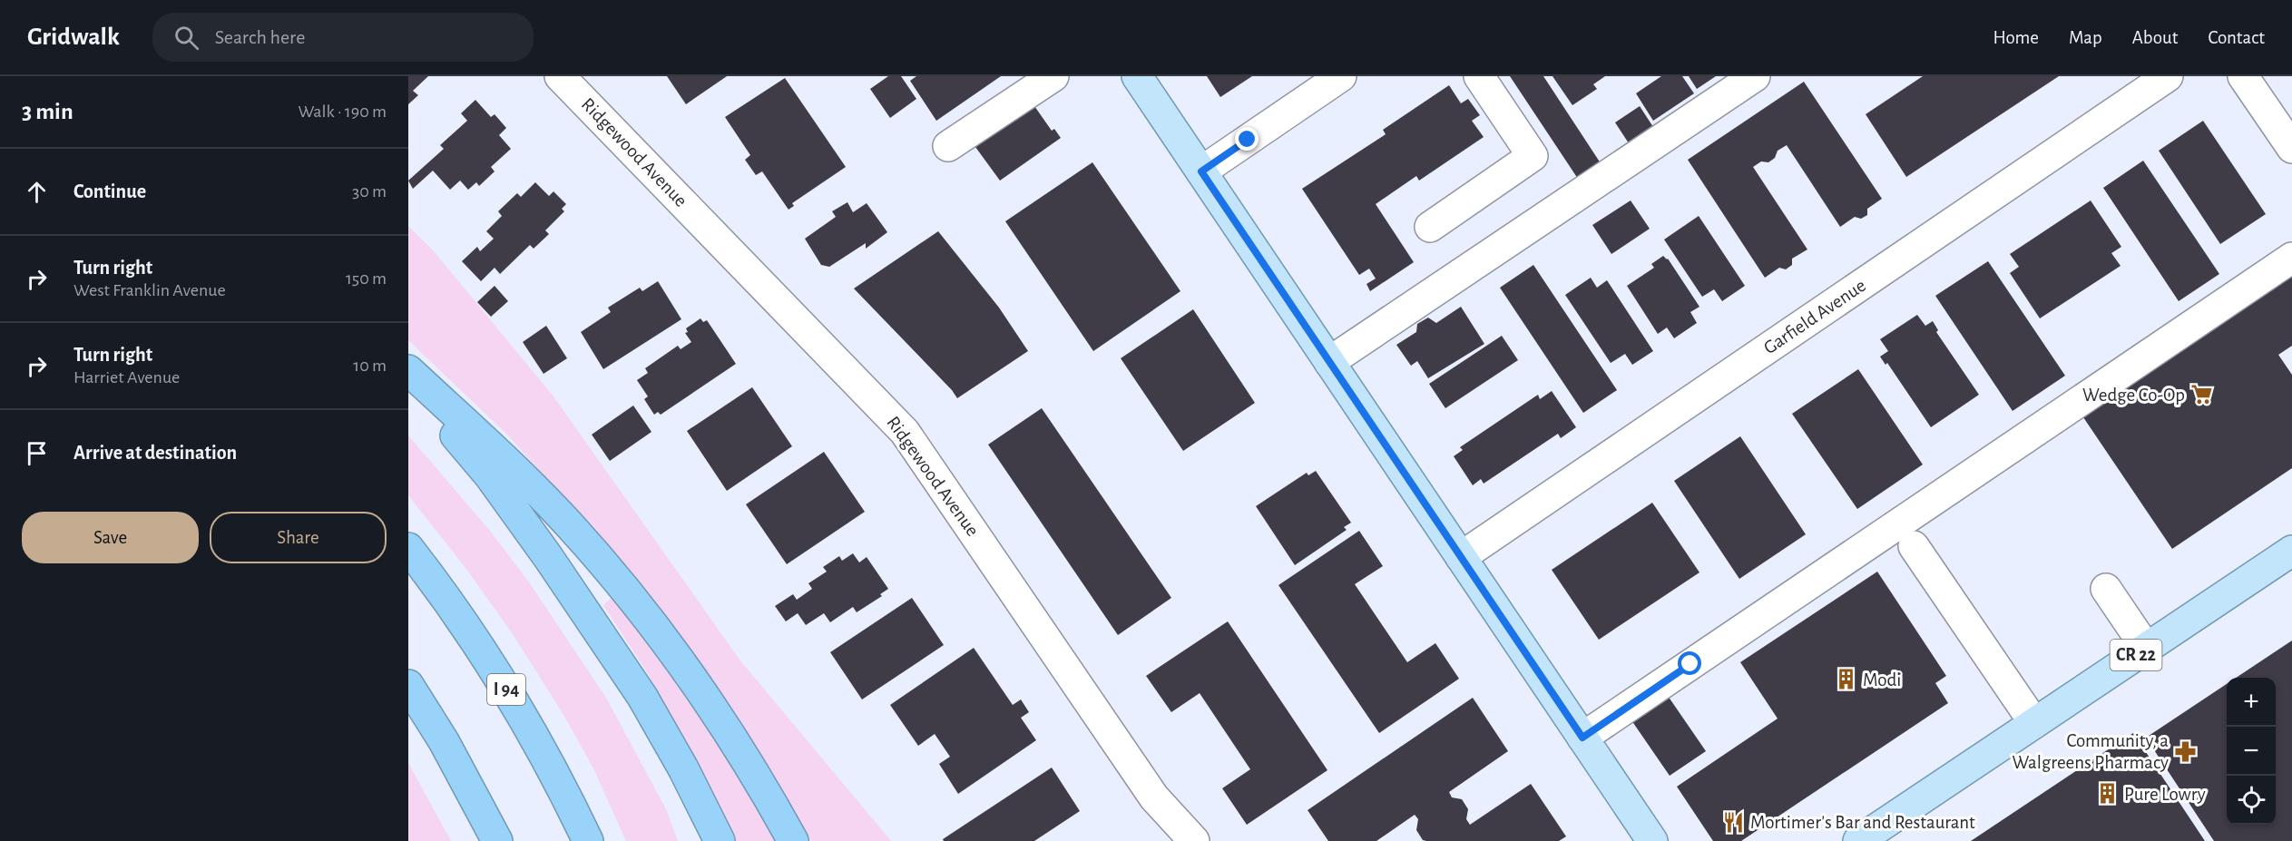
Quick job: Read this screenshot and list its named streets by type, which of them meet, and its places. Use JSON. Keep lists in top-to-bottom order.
{
  "streets": {
    "highway": ["I 94"],
    "main road": ["CR 22"],
    "street": ["Ridgewood Avenue", "Garfield Avenue"]
  },
  "places": {
    "supermarket": ["Wedge Co-Op"],
    "building": ["Modi", "Pure Lowry"],
    "pharmacy": ["Community, a Walgreens Pharmacy"],
    "restaurant": ["Mortimer's Bar and Restaurant"]
  },
  "page": {
    "header": "Gridwalk",
    "search": "Search here",
    "nav": [
      "Home",
      "Map",
      "About",
      "Contact"
    ],
    "heading": ["3 min", "Walk · 190 m"],
    "list": [
      ["Continue", "30 m"],
      ["Turn right", "West Franklin Avenue", "150 m"],
      ["Turn right", "Harriet Avenue", "10 m"],
      "Arrive at destination"
    ],
    "buttons": ["Save", "Share"],
    "map_buttons": ["+", "−"]
  }
}
